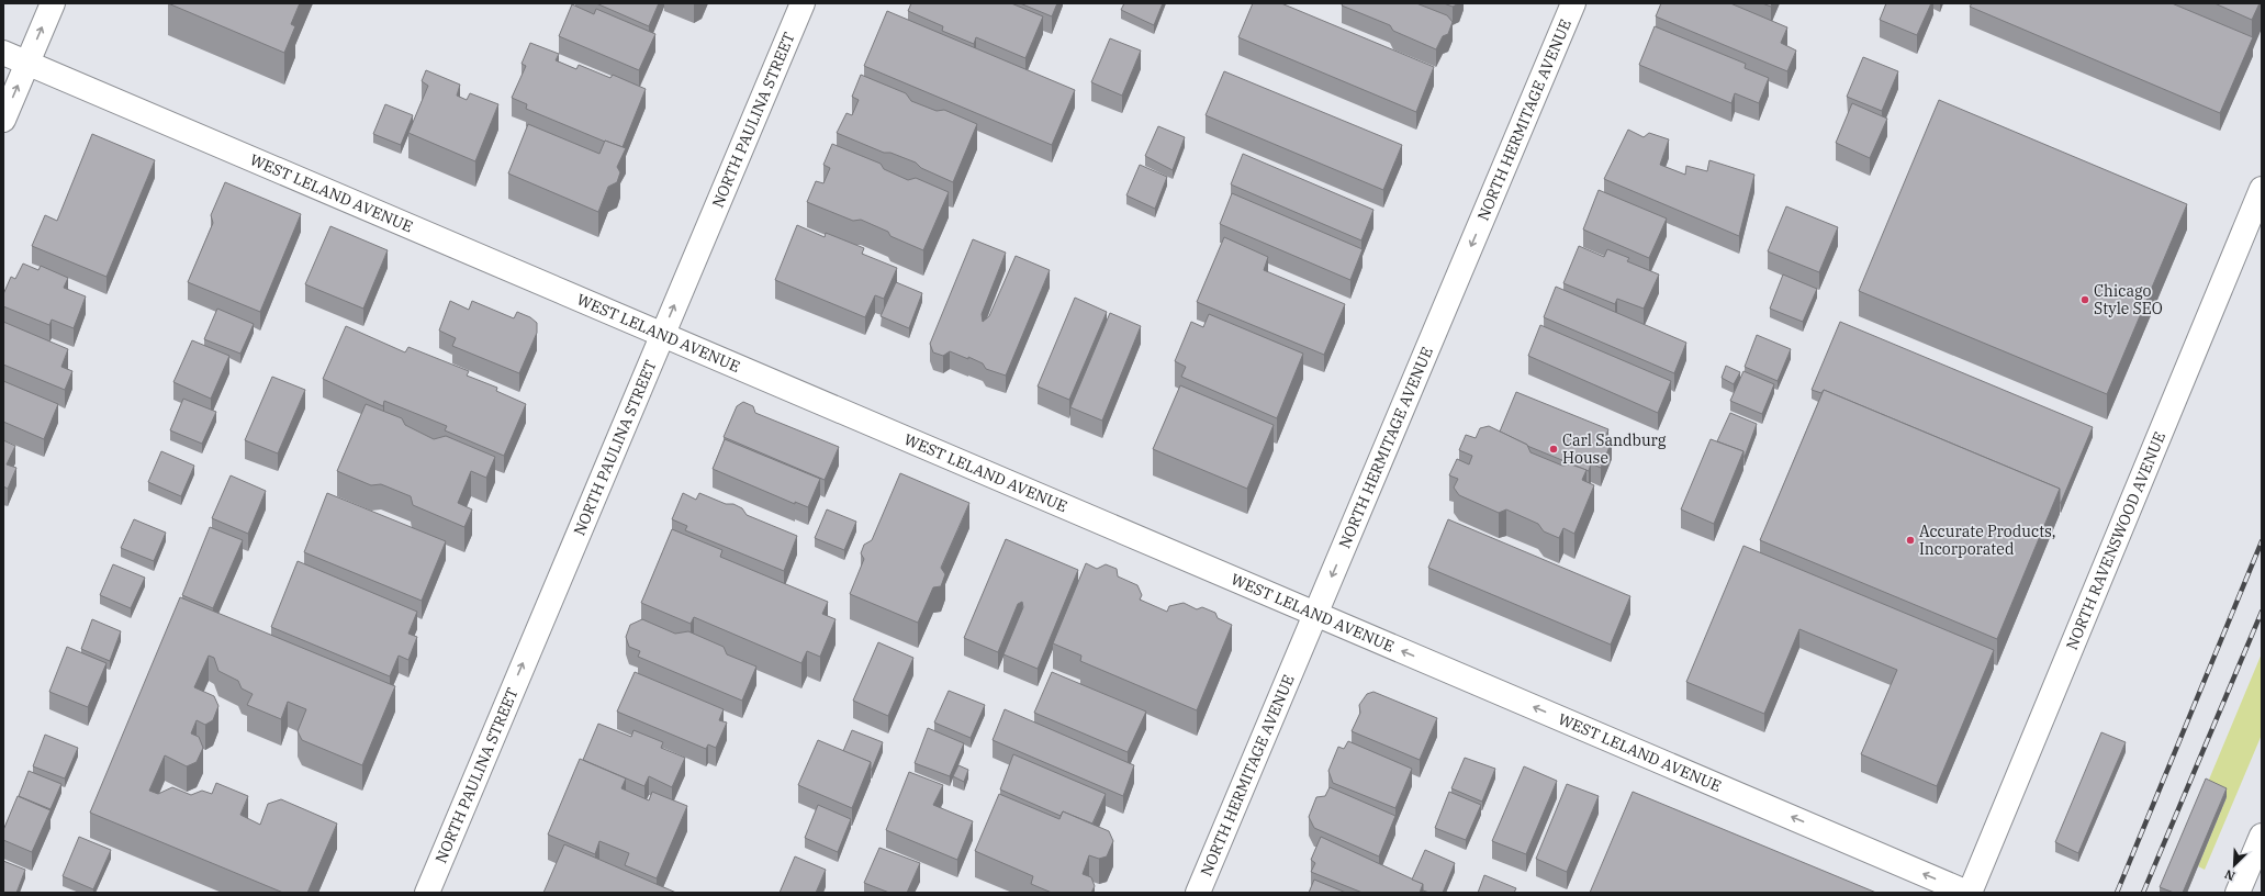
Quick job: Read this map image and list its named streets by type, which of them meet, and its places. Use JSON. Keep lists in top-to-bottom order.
{
  "streets": {
    "street": [
      "NORTH PAULINA STREET",
      "NORTH HERMITAGE AVENUE",
      "WEST LELAND AVENUE",
      "NORTH RAVENSWOOD AVENUE"
    ]
  },
  "crossings": [
    ["NORTH PAULINA STREET", "WEST LELAND AVENUE"],
    ["NORTH HERMITAGE AVENUE", "WEST LELAND AVENUE"],
    ["WEST LELAND AVENUE", "NORTH RAVENSWOOD AVENUE"]
  ],
  "one_way": ["NORTH PAULINA STREET", "NORTH HERMITAGE AVENUE"],
  "places": ["Chicago Style SEO", "Carl Sandburg House", "Accurate Products, Incorporated"],
  "north": "bottom left"
}
